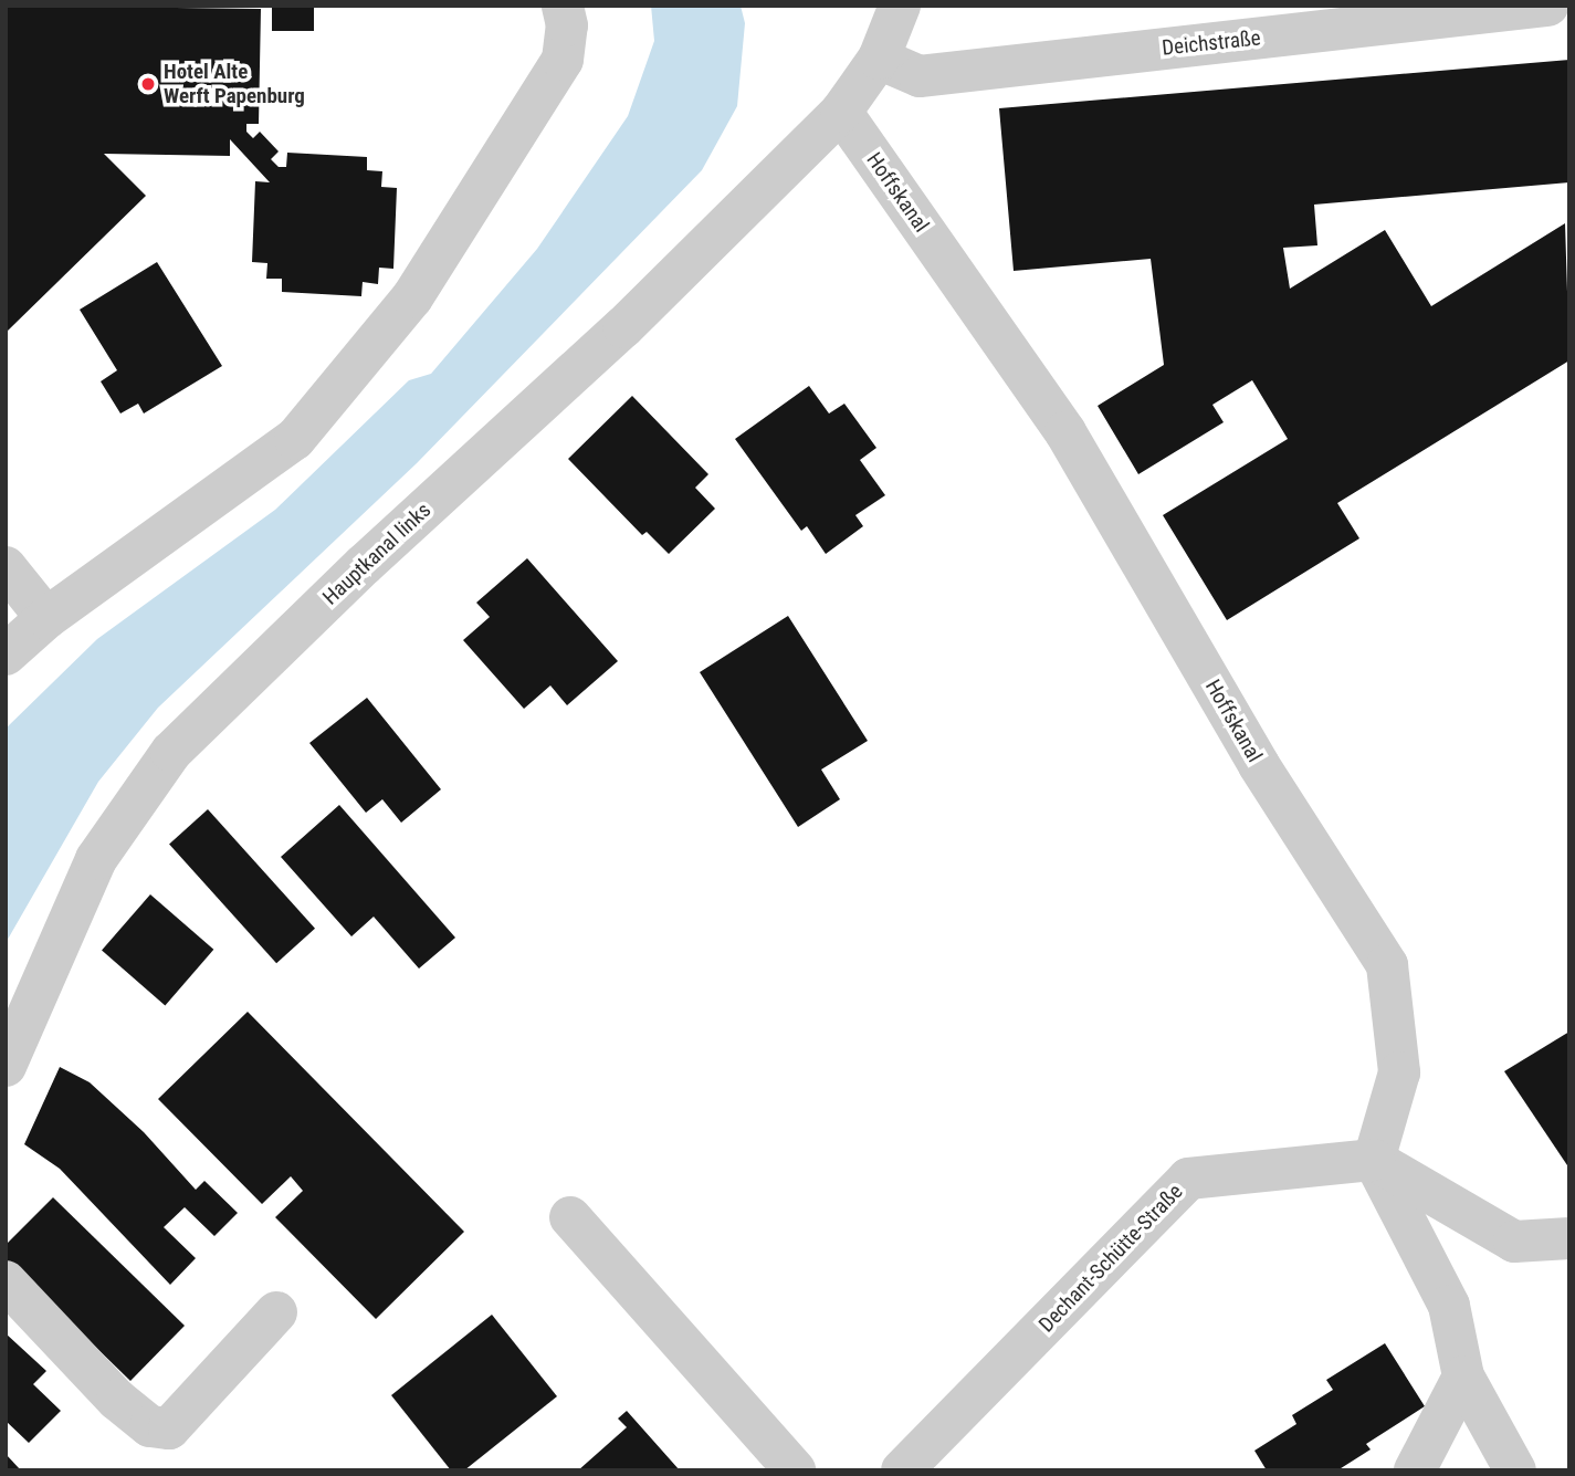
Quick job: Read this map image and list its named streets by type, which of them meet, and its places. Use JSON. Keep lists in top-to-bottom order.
{
  "streets": {
    "street": [
      "Deichstraße",
      "Hoffskanal",
      "Hauptkanal links",
      "Dechant-Schütte-Straße"
    ]
  },
  "crossings": [
    ["Deichstraße", "Hauptkanal links"],
    ["Hoffskanal", "Hauptkanal links"],
    ["Hoffskanal", "Dechant-Schütte-Straße"]
  ],
  "places": ["Hotel Alte Werft Papenburg"]
}
